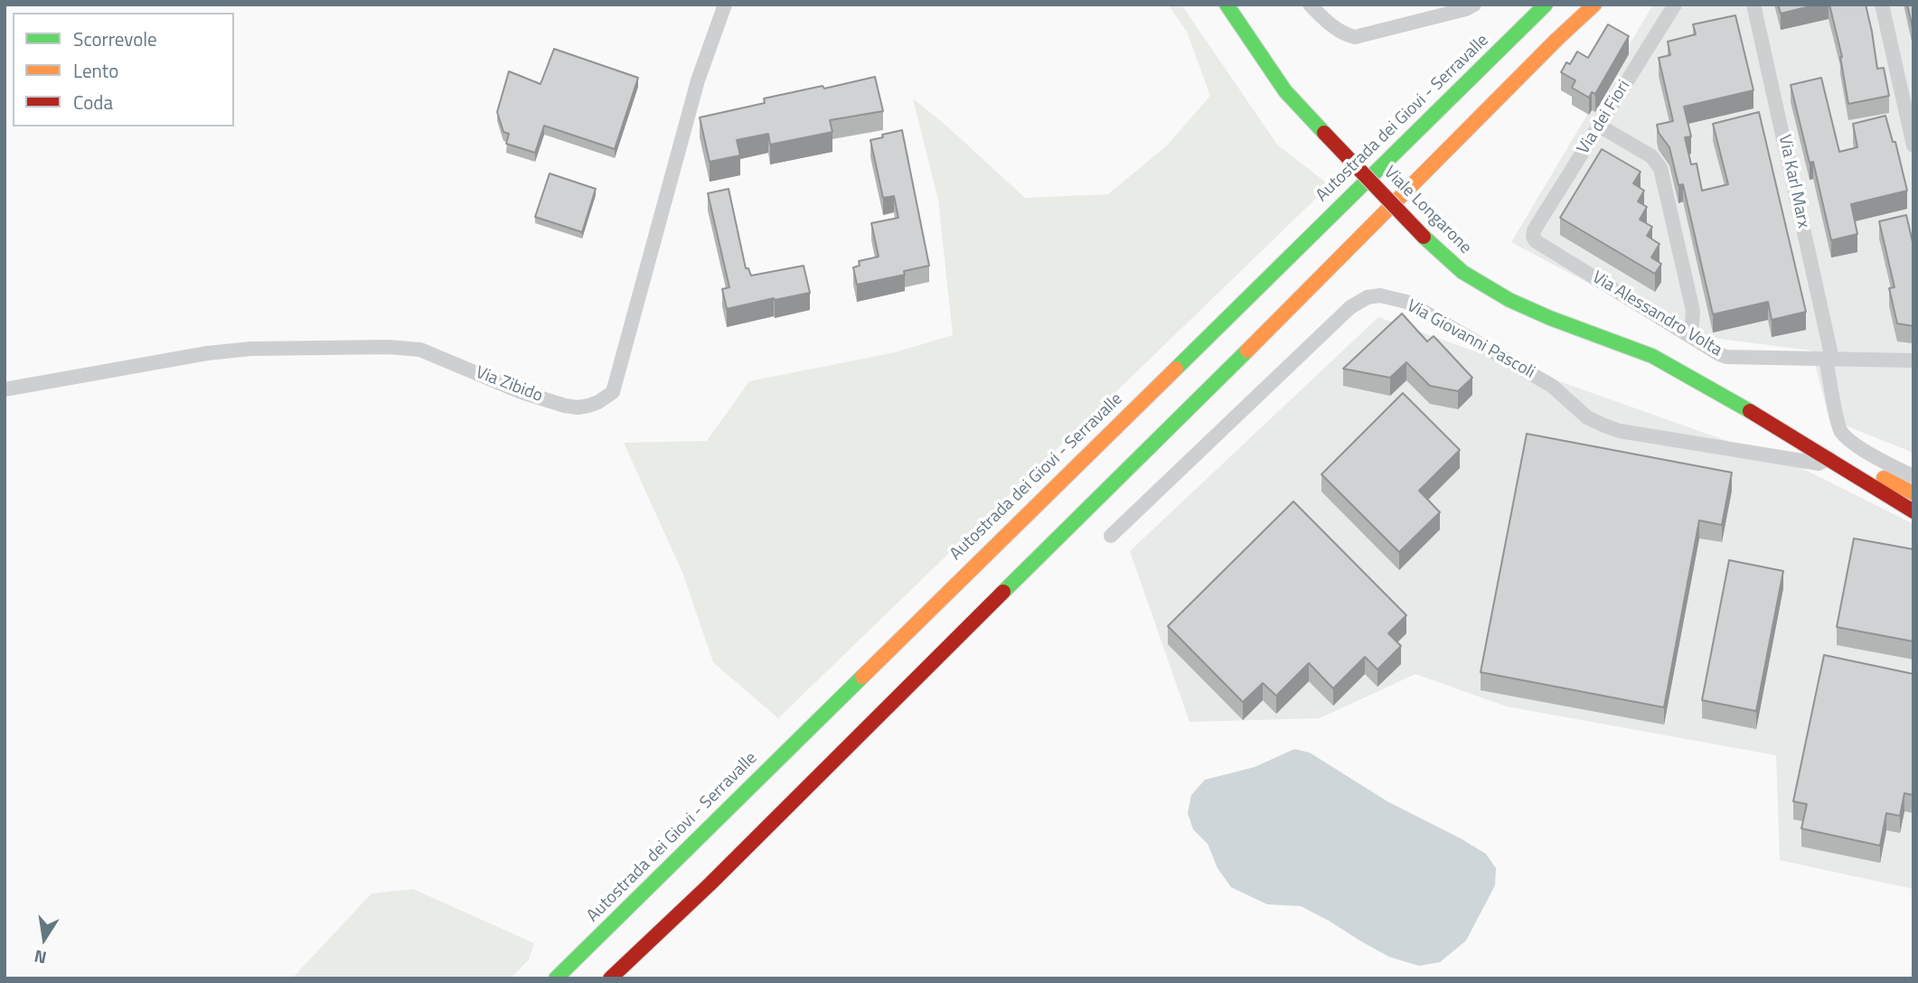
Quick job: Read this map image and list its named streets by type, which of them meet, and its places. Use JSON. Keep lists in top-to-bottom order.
{
  "streets": {
    "main road": ["Autostrada dei Giovi - Serravalle", "Viale Longarone"],
    "street": [
      "Via dei Fiori",
      "Via Karl Marx",
      "Via Alessandro Volta",
      "Via Giovanni Pascoli",
      "Via Zibido"
    ]
  },
  "crossings": [
    ["Via dei Fiori", "Via Alessandro Volta"],
    ["Via Karl Marx", "Via Alessandro Volta"],
    ["Viale Longarone", "Via Giovanni Pascoli"]
  ],
  "legend": ["Scorrevole", "Lento", "Coda"],
  "north": "bottom"
}
